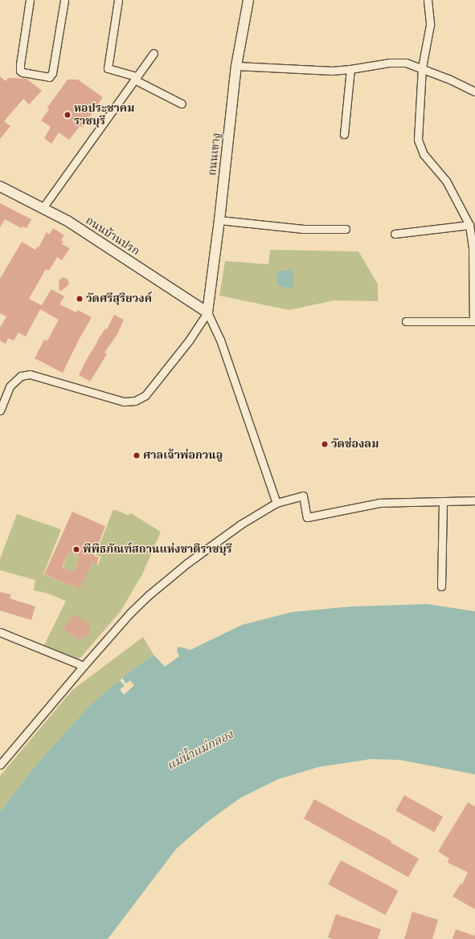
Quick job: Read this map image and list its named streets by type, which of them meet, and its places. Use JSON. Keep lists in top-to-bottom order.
{
  "streets": {
    "street": ["ถนนเขางู", "ถนนบ้านปรก"]
  },
  "crossings": [
    ["ถนนเขางู", "ถนนบ้านปรก"]
  ],
  "water": ["แม่น้ำแม่กลอง"],
  "places": [
    "หอประชาคม ราชบุรี",
    "วัดศรีสุริยวงค์",
    "วัดช่องลม",
    "ศาลเจ้าพ่อกวนอู",
    "พิพิธภัณฑ์สถานแห่งชาติราชบุรี"
  ]
}
